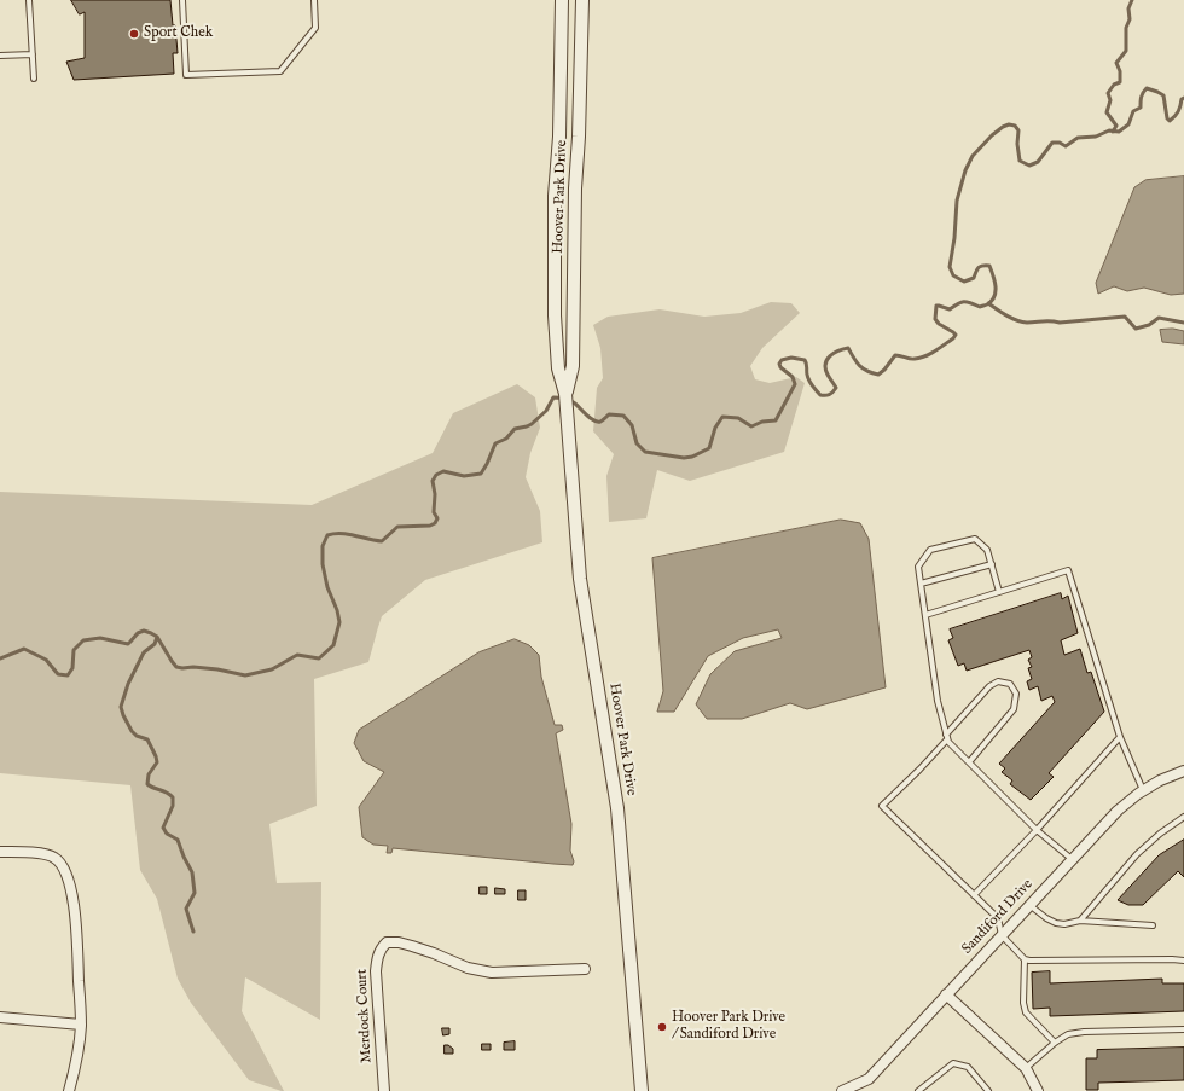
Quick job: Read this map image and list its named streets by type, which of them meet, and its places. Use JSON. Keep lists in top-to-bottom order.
{
  "streets": {
    "street": ["Hoover Park Drive", "Sandiford Drive", "Merdock Court"]
  },
  "places": ["Sport Chek", "Hoover Park Drive / Sandiford Drive"]
}
